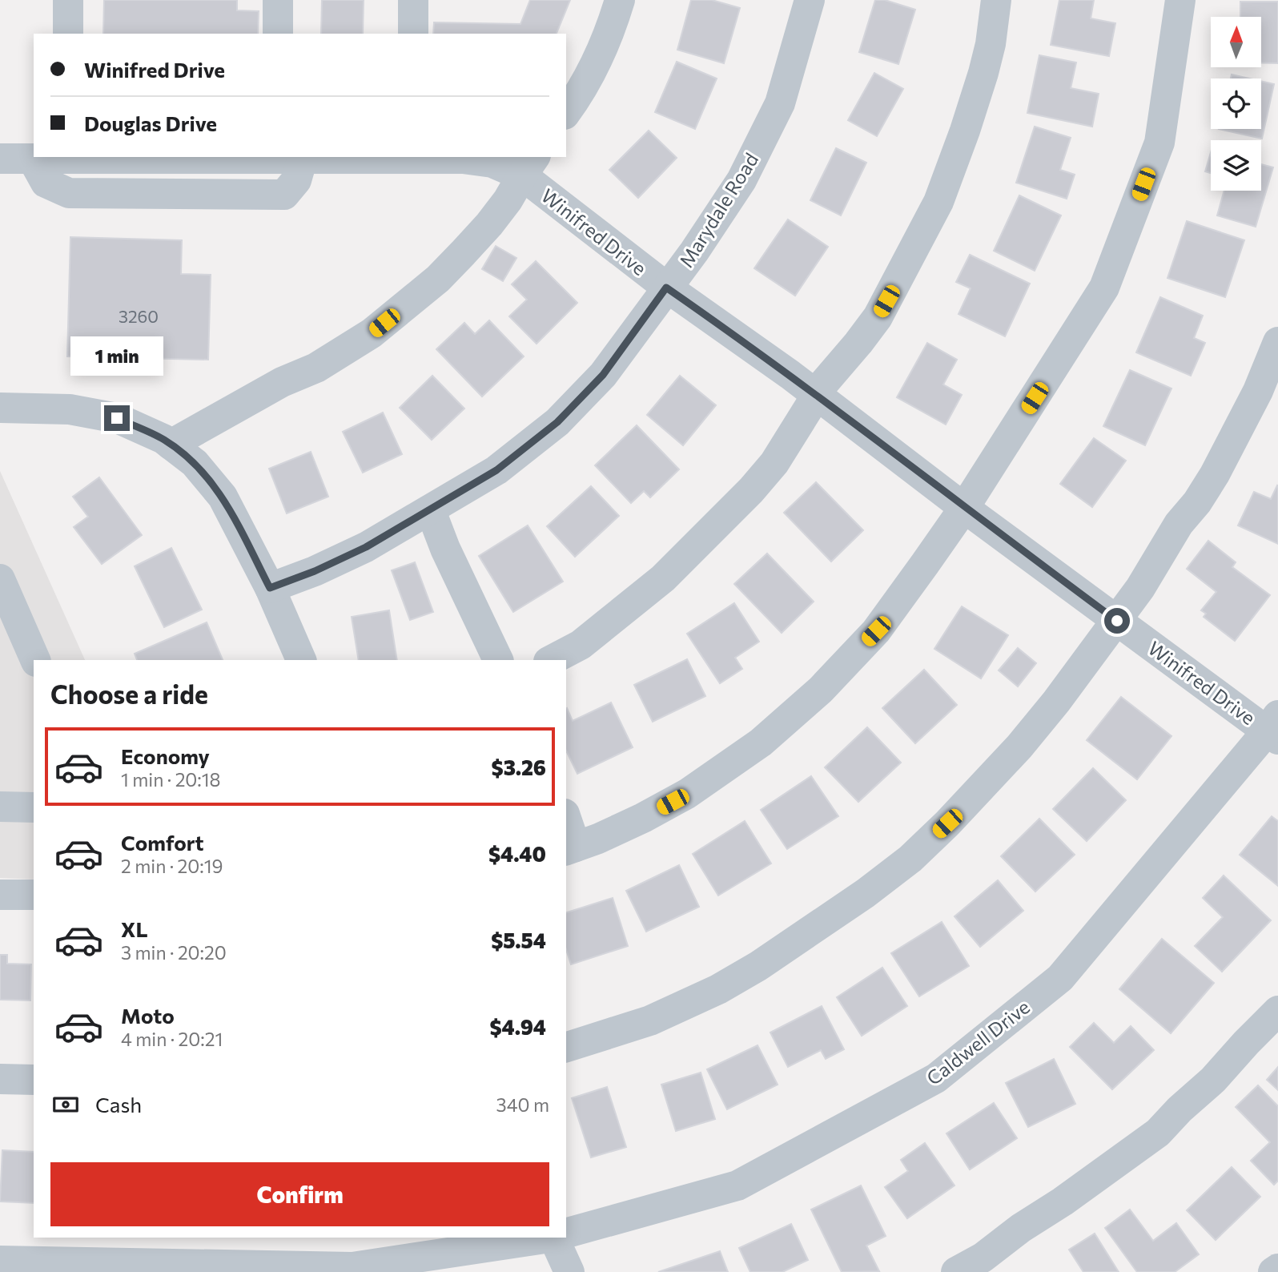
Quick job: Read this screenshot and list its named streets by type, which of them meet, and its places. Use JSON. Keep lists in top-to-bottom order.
{
  "streets": {
    "street": ["Marydale Road", "Winifred Drive", "Caldwell Drive"]
  },
  "crossings": [
    ["Marydale Road", "Winifred Drive"],
    ["Winifred Drive", "Caldwell Drive"]
  ],
  "house_numbers": ["3260"],
  "north": "top",
  "page": {
    "banner": ["Winifred Drive", "Douglas Drive"],
    "bubble": "1 min",
    "heading": "Choose a ride",
    "list": [
      {
        "name": "Economy",
        "note": "1 min · 20:18",
        "value": "$3.26"
      },
      {
        "name": "Comfort",
        "note": "2 min · 20:19",
        "value": "$4.40"
      },
      {
        "name": "XL",
        "note": "3 min · 20:20",
        "value": "$5.54"
      },
      {
        "name": "Moto",
        "note": "4 min · 20:21",
        "value": "$4.94"
      }
    ],
    "pay": ["Cash", "340 m"],
    "buttons": "Confirm"
  }
}
